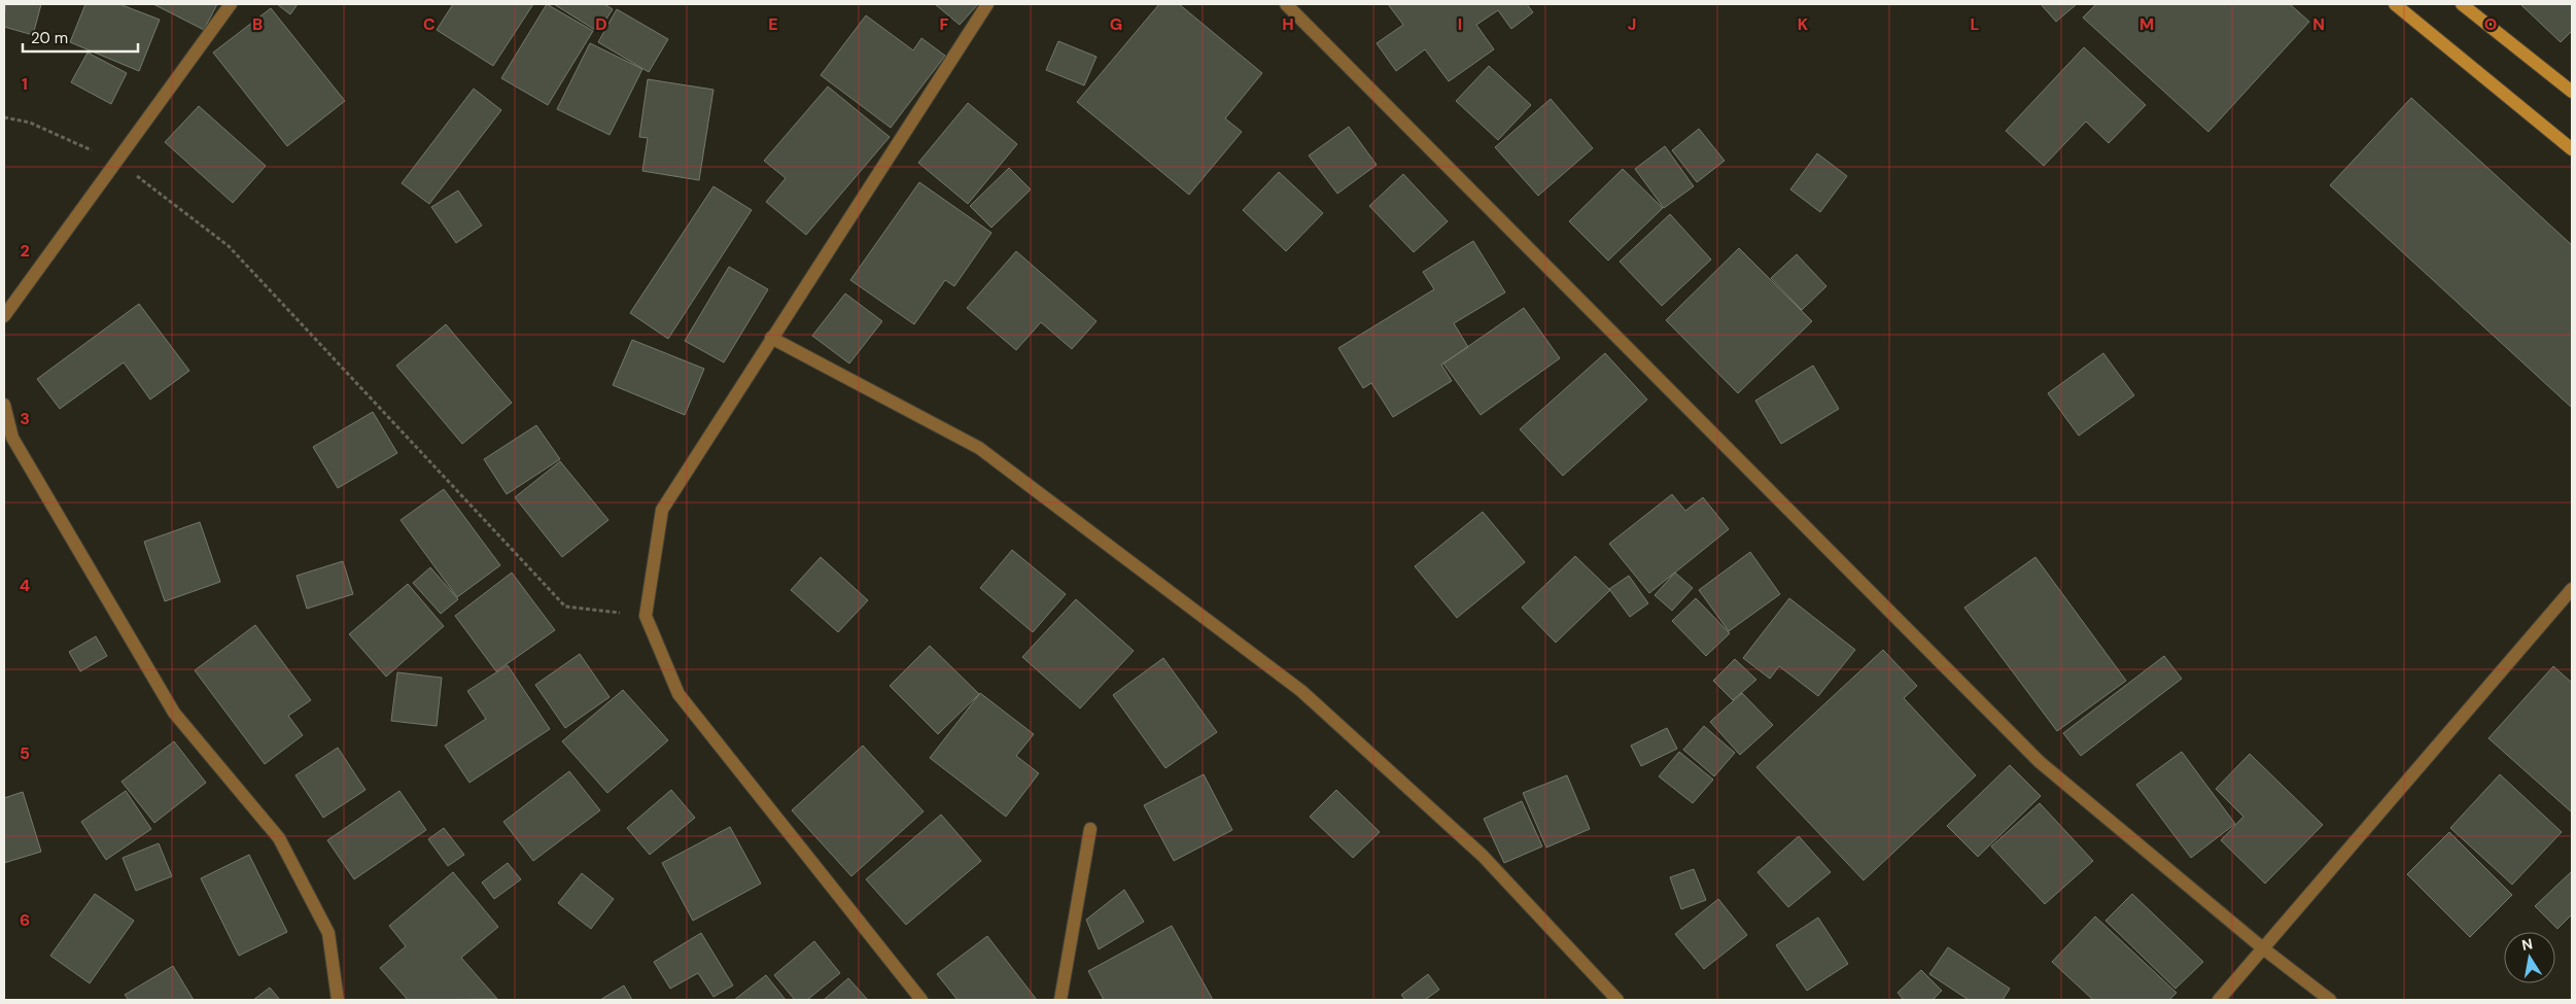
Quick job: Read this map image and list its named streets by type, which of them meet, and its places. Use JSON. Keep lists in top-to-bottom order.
{
  "scale_bar": "20 m",
  "north": "top",
  "grid": {
    "columns": [
      "B",
      "C",
      "D",
      "E",
      "F",
      "G",
      "H",
      "I",
      "J",
      "K",
      "L",
      "M",
      "N",
      "O"
    ],
    "rows": [
      "1",
      "2",
      "3",
      "4",
      "5",
      "6"
    ]
  }
}
